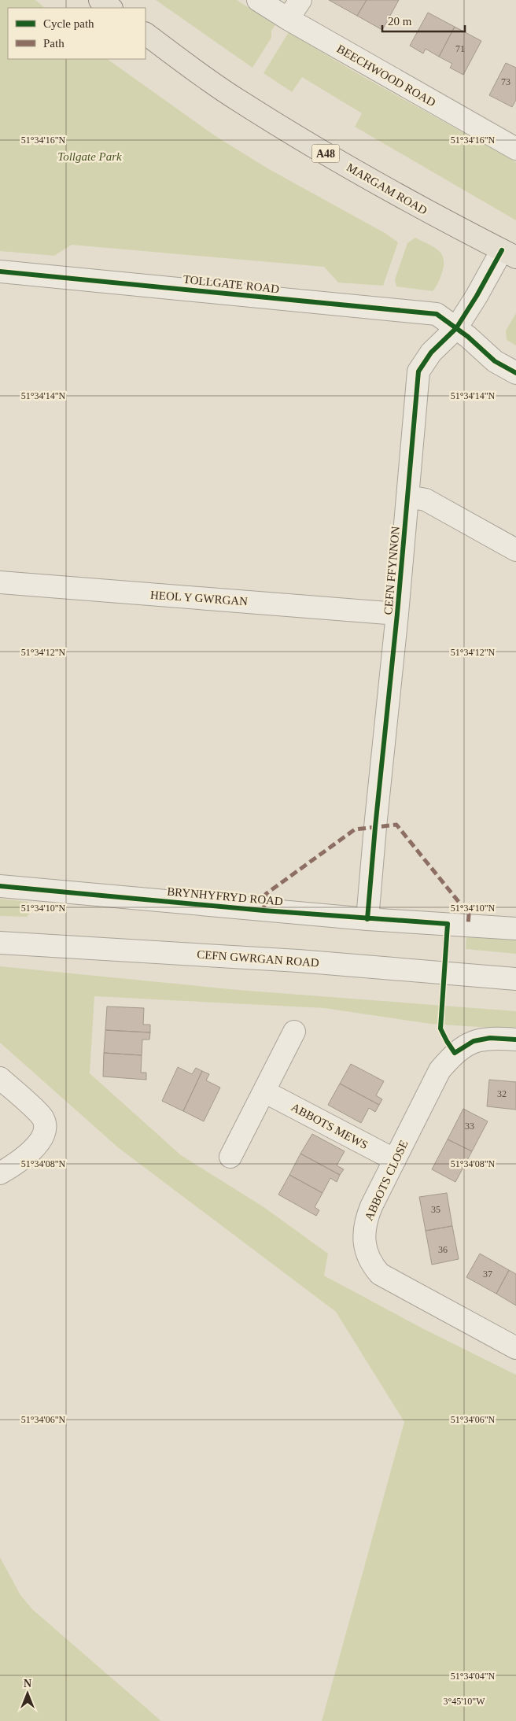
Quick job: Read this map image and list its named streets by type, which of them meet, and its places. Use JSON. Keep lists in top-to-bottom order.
{
  "streets": {
    "main road": ["A48", "MARGAM ROAD"],
    "street": [
      "BEECHWOOD ROAD",
      "TOLLGATE ROAD",
      "CEFN FFYNNON",
      "HEOL Y GWRGAN",
      "BRYNHYFRYD ROAD",
      "CEFN GWRGAN ROAD",
      "ABBOTS MEWS",
      "ABBOTS CLOSE"
    ]
  },
  "crossings": [
    ["MARGAM ROAD", "CEFN FFYNNON"],
    ["TOLLGATE ROAD", "CEFN FFYNNON"],
    ["CEFN FFYNNON", "HEOL Y GWRGAN"],
    ["CEFN FFYNNON", "BRYNHYFRYD ROAD"],
    ["ABBOTS MEWS", "ABBOTS CLOSE"]
  ],
  "parks": ["Tollgate Park"],
  "house_numbers": [
    "71",
    "73",
    "32",
    "33",
    "35",
    "36",
    "37"
  ],
  "legend": ["Cycle path", "Path"],
  "scale_bar": "20 m",
  "north": "top",
  "coordinates": [
    "51°34'16\"N",
    "51°34'14\"N",
    "51°34'12\"N",
    "51°34'10\"N",
    "51°34'08\"N",
    "51°34'06\"N",
    "51°34'04\"N",
    "3°45'10\"W"
  ]
}
